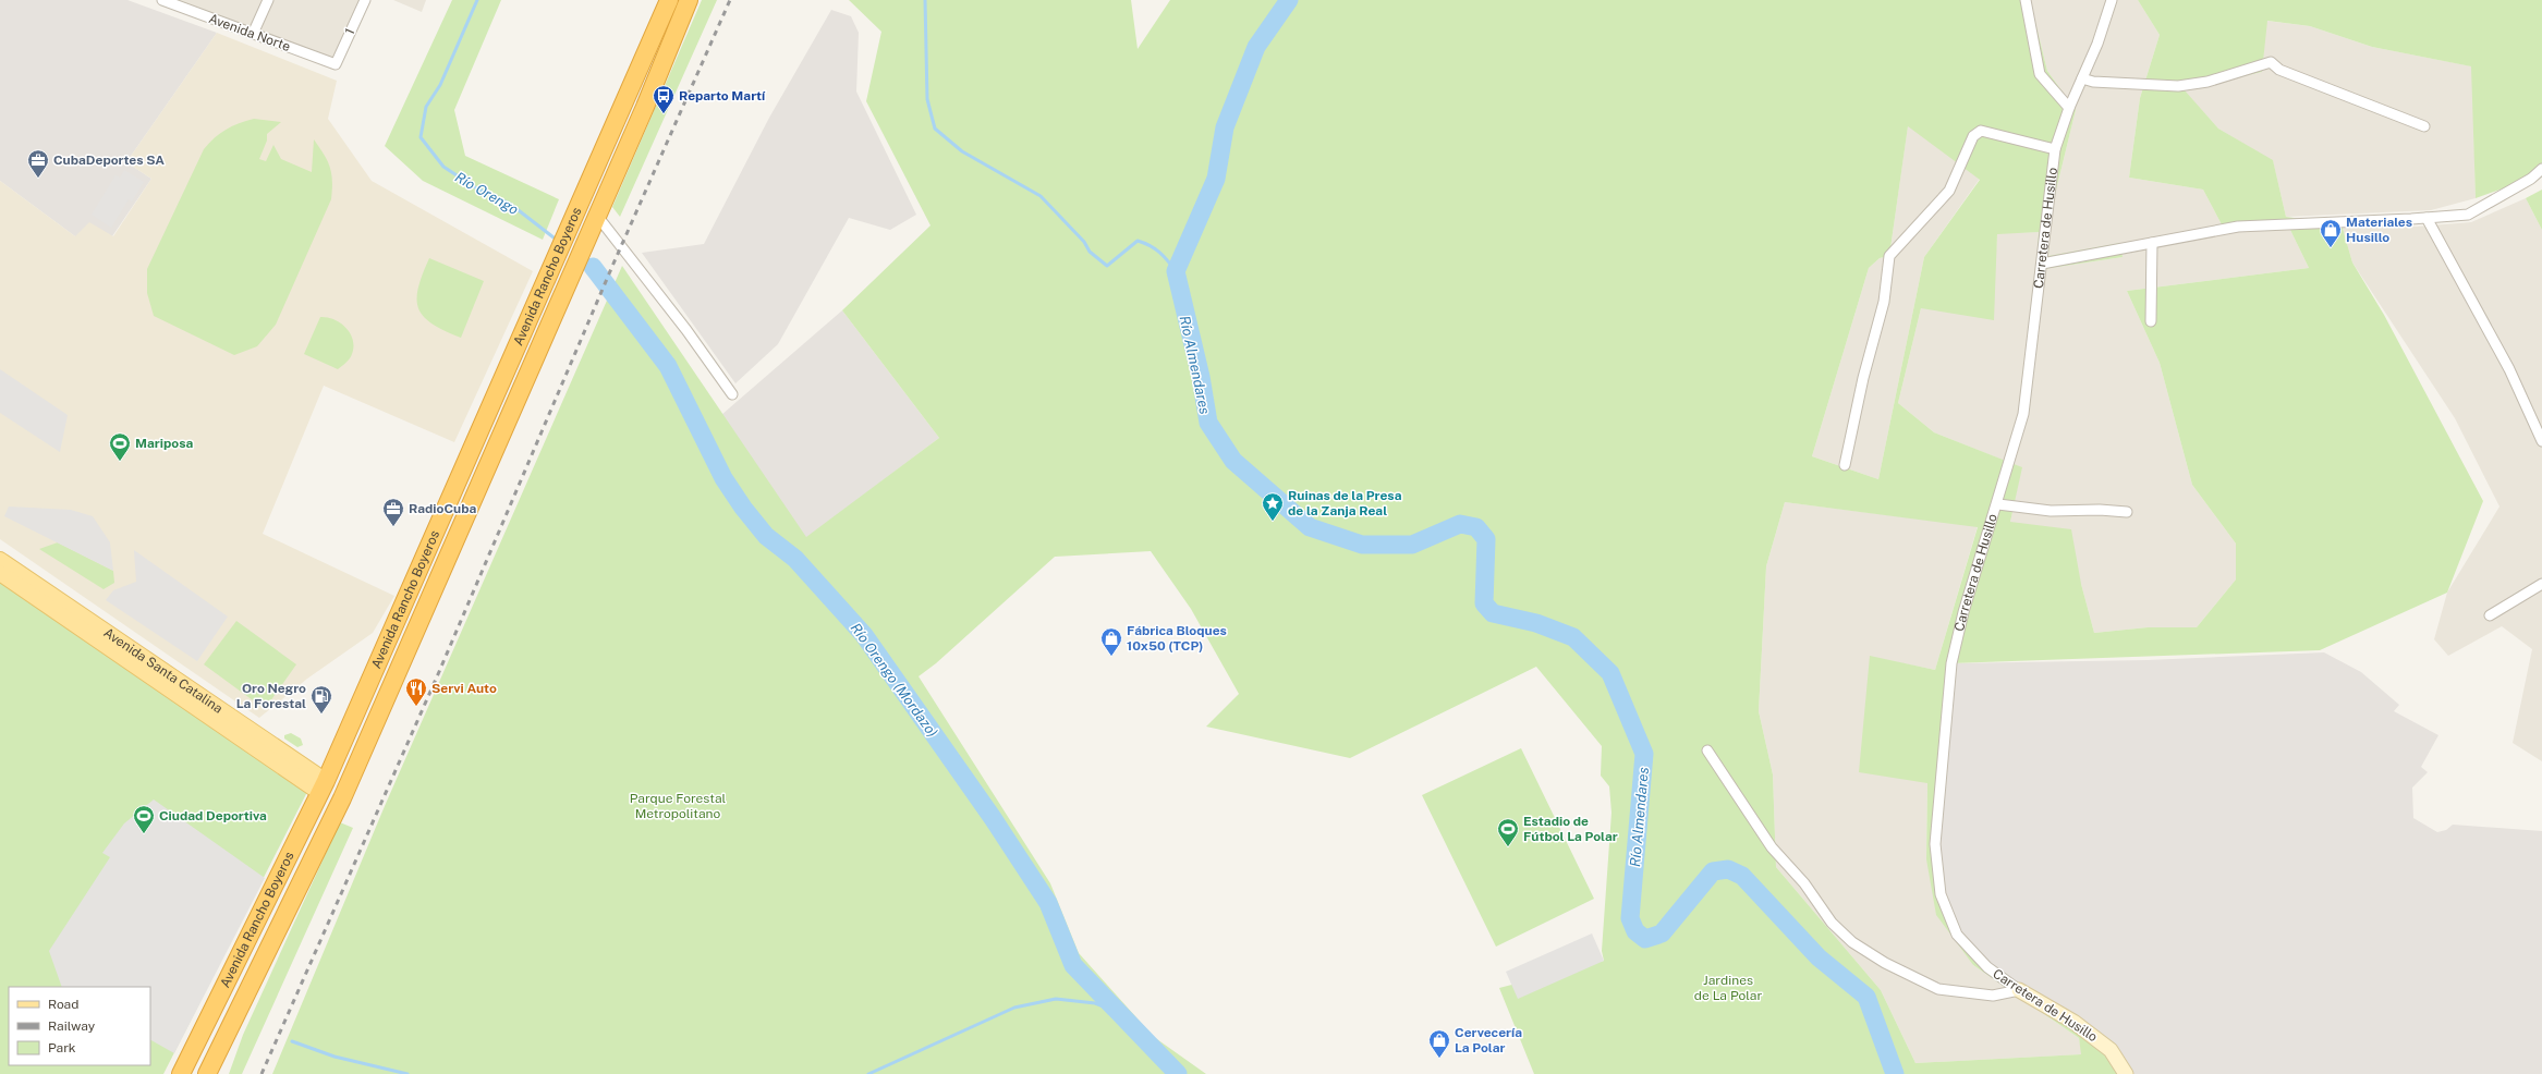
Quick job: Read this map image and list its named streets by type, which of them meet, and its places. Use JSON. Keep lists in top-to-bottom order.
{
  "streets": {
    "highway": ["Avenida Rancho Boyeros"],
    "main road": ["Avenida Santa Catalina"],
    "street": ["1", "Avenida Norte", "Carretera de Husillo"]
  },
  "crossings": [
    ["1", "Avenida Norte"],
    ["Avenida Rancho Boyeros", "Avenida Santa Catalina"]
  ],
  "water": ["Río Orengo", "Río Almendares", "Río Orengo (Mordazo)"],
  "parks": ["Parque Forestal Metropolitano", "Jardines de La Polar"],
  "places": {
    "bus stop": ["Reparto Martí"],
    "office": ["CubaDeportes SA", "RadioCuba"],
    "shop": ["Materiales Husillo", "Fábrica Bloques 10x50 (TCP)", "Cervecería La Polar"],
    "sports": ["Mariposa", "Ciudad Deportiva", "Estadio de Fútbol La Polar"],
    "place": ["Ruinas de la Presa de la Zanja Real"],
    "restaurant": ["Servi Auto"],
    "fuel station": ["Oro Negro La Forestal"]
  },
  "legend": ["Road", "Railway", "Park"]
}
